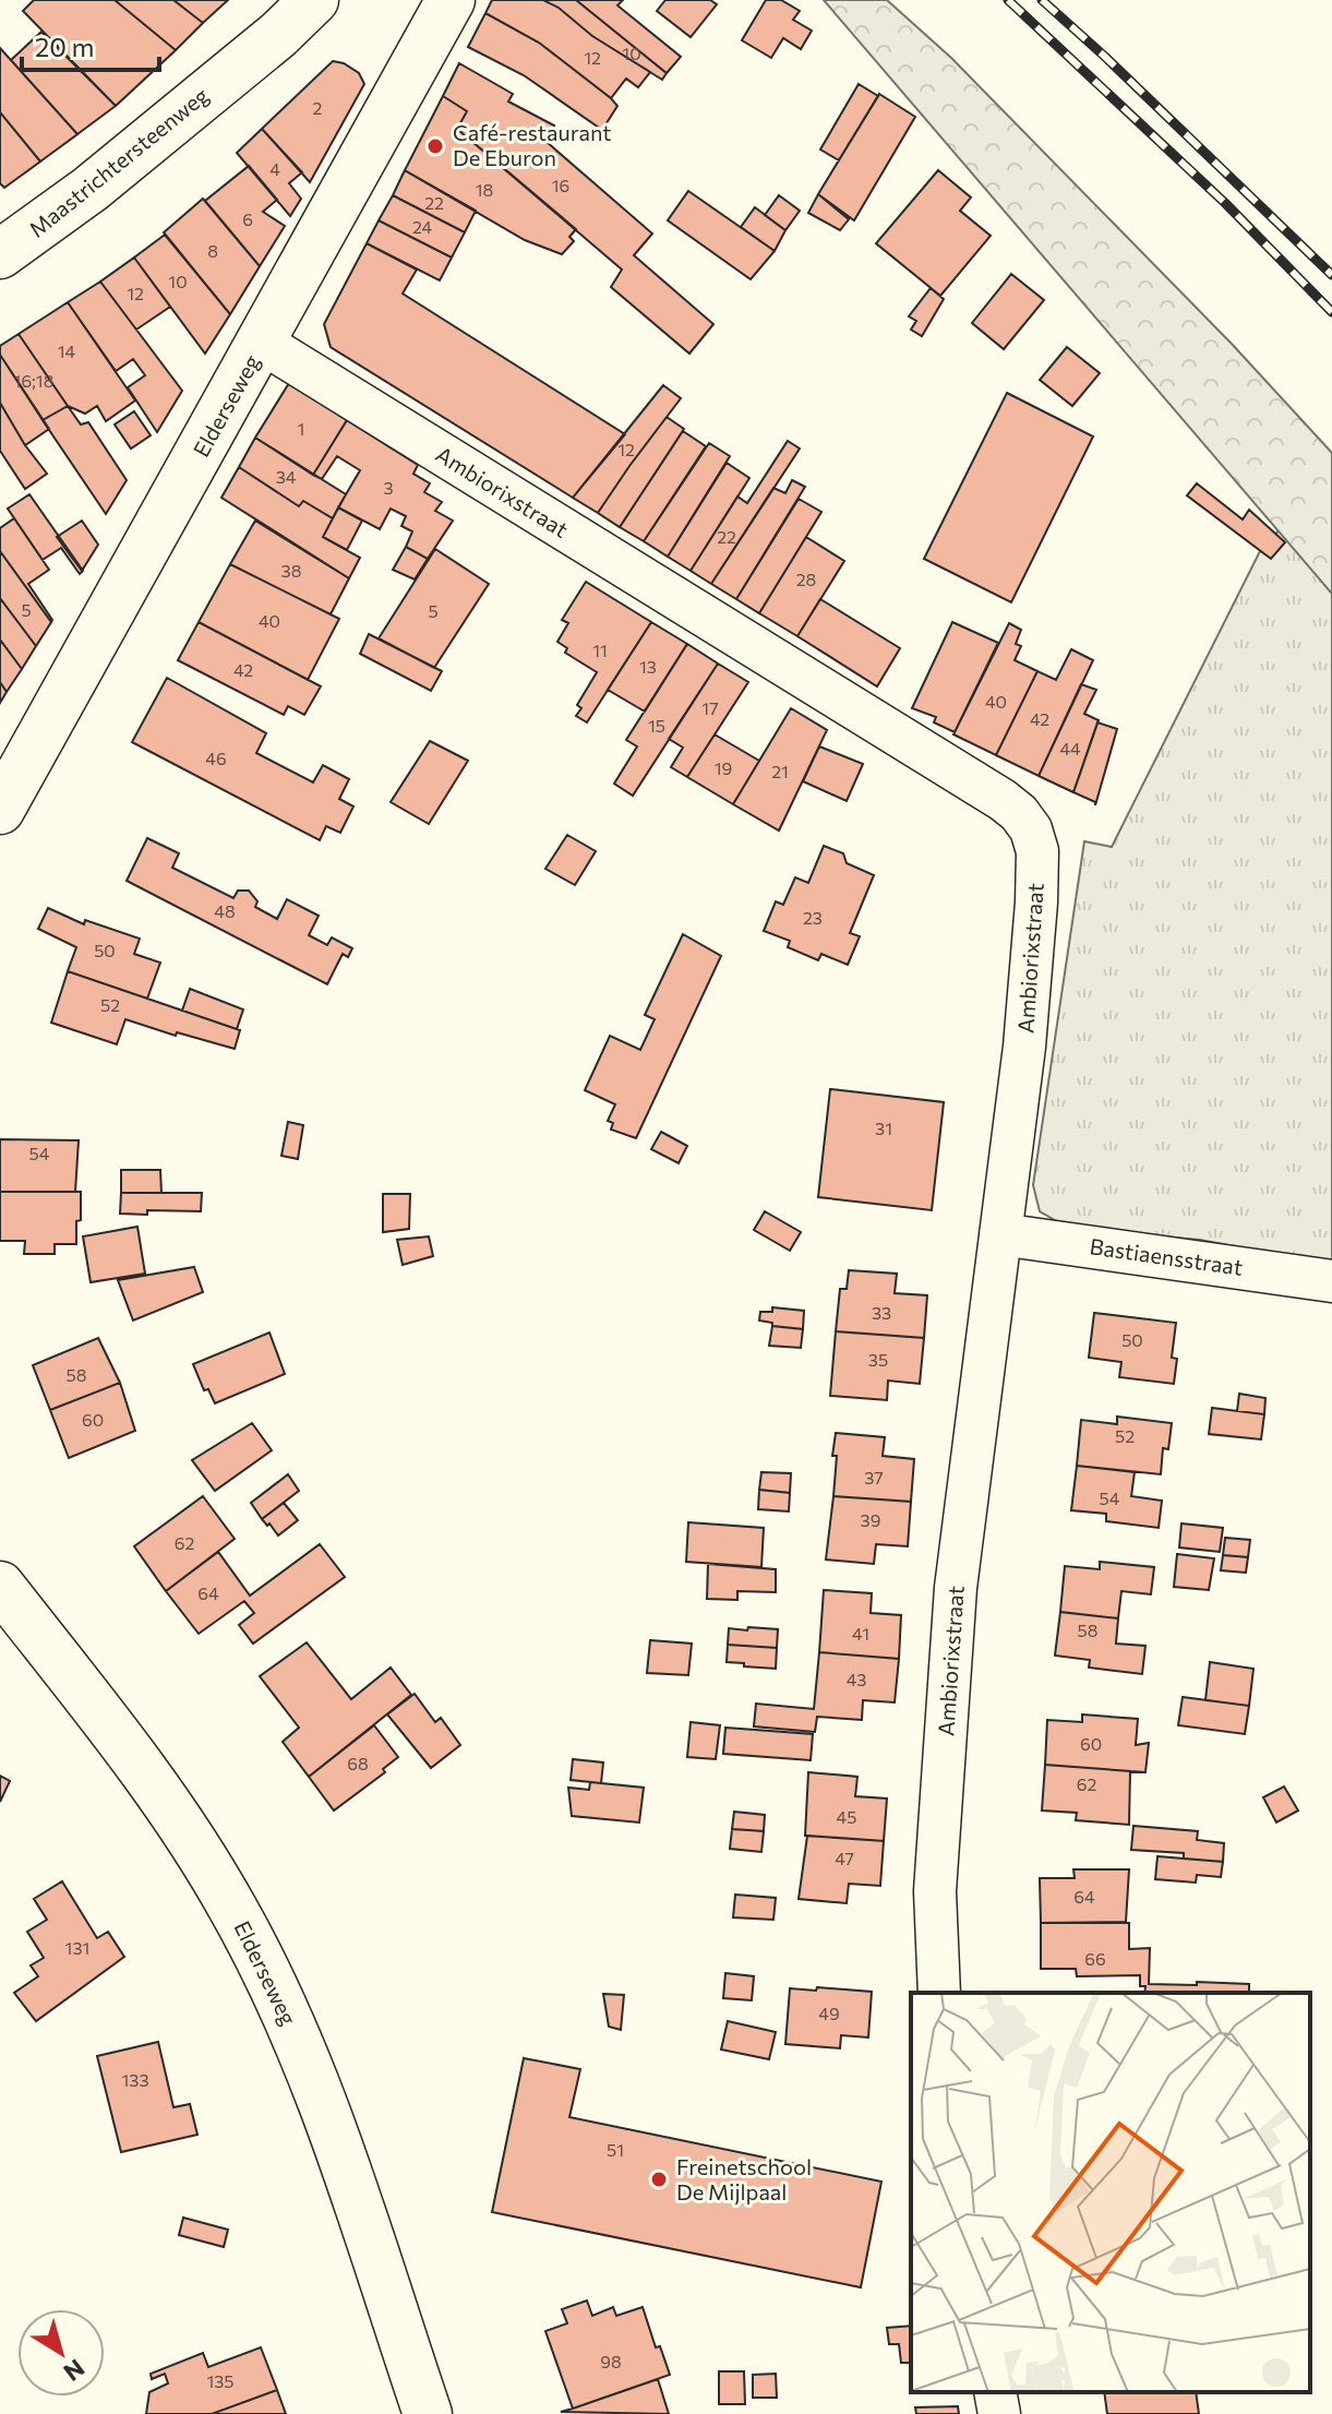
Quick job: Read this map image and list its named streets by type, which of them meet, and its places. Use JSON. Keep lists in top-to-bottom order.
{
  "streets": {
    "main road": ["Maastrichtersteenweg", "Elderseweg"],
    "street": ["Ambiorixstraat", "Bastiaensstraat"]
  },
  "crossings": [
    ["Elderseweg", "Ambiorixstraat"],
    ["Ambiorixstraat", "Bastiaensstraat"]
  ],
  "places": ["Café-restaurant De Eburon", "Freinetschool De Mijlpaal"],
  "house_numbers": [
    "10",
    "12",
    "2",
    "4",
    "16",
    "18",
    "22",
    "6",
    "24",
    "8",
    "10",
    "12",
    "14",
    "16;18",
    "1",
    "12",
    "34",
    "3",
    "22",
    "38",
    "28",
    "5",
    "5",
    "40",
    "11",
    "13",
    "42",
    "40",
    "17",
    "42",
    "15",
    "44",
    "46",
    "19",
    "21",
    "48",
    "23",
    "50",
    "52",
    "31",
    "54",
    "33",
    "50",
    "35",
    "58",
    "60",
    "52",
    "37",
    "54",
    "39",
    "62",
    "64",
    "58",
    "41",
    "43",
    "60",
    "68",
    "62",
    "45",
    "47",
    "64",
    "131",
    "66",
    "49",
    "133",
    "51",
    "98",
    "135"
  ],
  "scale_bar": "20 m",
  "north": "bottom right"
}
